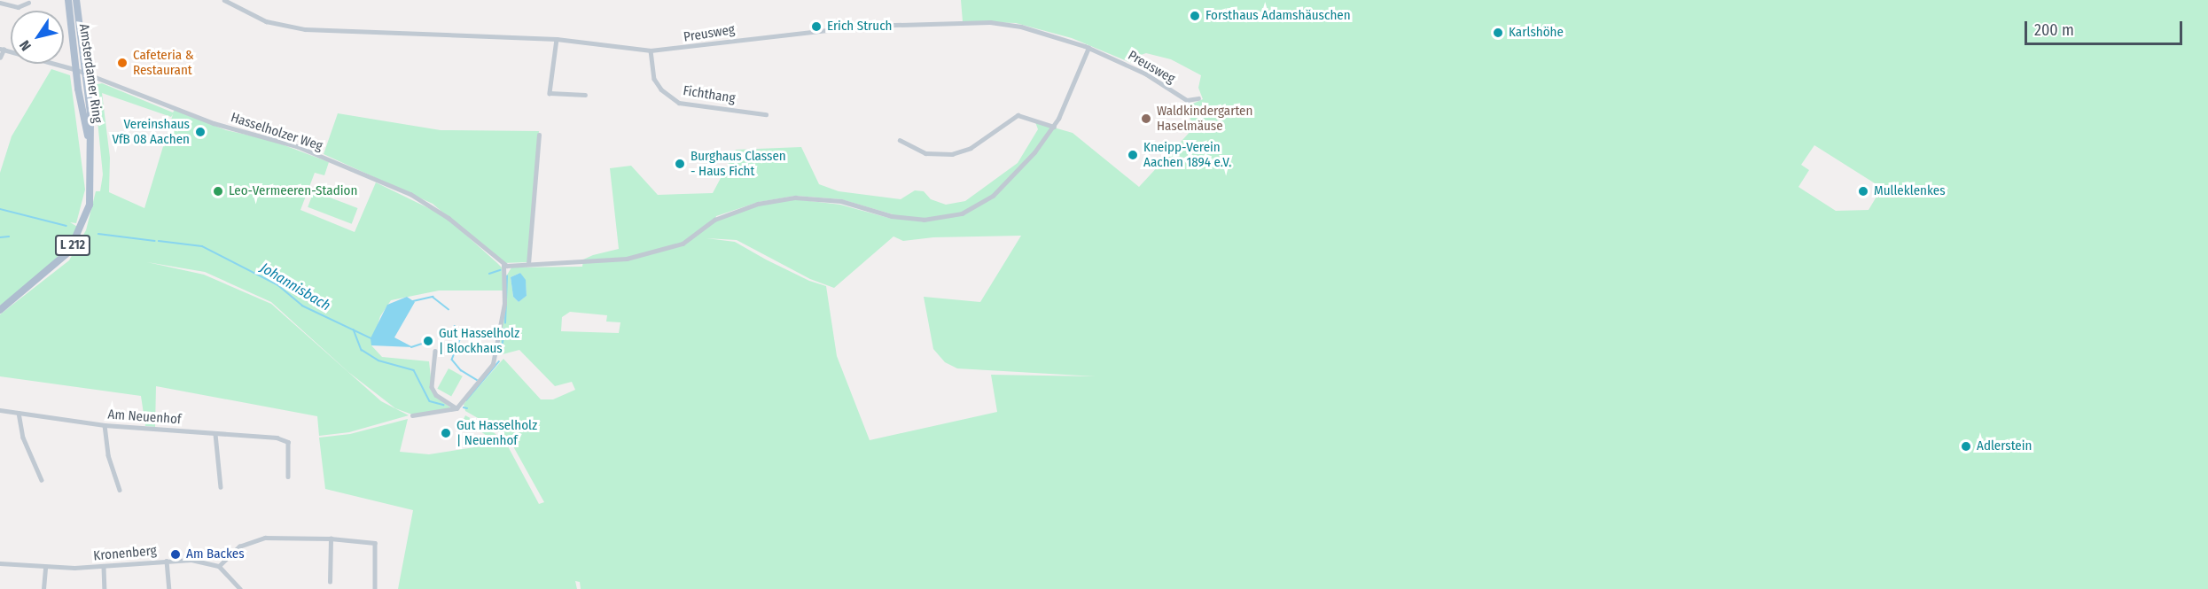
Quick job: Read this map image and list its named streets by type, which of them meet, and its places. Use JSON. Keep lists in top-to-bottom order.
{
  "streets": {
    "main road": ["Amsterdamer Ring", "L 212"],
    "street": [
      "Preusweg",
      "Fichthang",
      "Hasselholzer Weg",
      "Am Neuenhof",
      "Kronenberg"
    ]
  },
  "crossings": [
    ["Preusweg", "Fichthang"],
    ["Amsterdamer Ring", "Hasselholzer Weg"]
  ],
  "water": ["Johannisbach"],
  "places": [
    "Forsthaus Adamshäuschen",
    "Erich Struch",
    "Karlshöhe",
    "Cafeteria & Restaurant",
    "Waldkindergarten Haselmäuse",
    "Vereinshaus VfB 08 Aachen",
    "Kneipp-Verein Aachen 1894 e.V.",
    "Burghaus Classen - Haus Ficht",
    "Leo-Vermeeren-Stadion",
    "Mulleklenkes",
    "Gut Hasselholz | Blockhaus",
    "Gut Hasselholz | Neuenhof",
    "Adlerstein",
    "Am Backes"
  ],
  "scale_bar": "200 m",
  "north": "bottom left"
}
